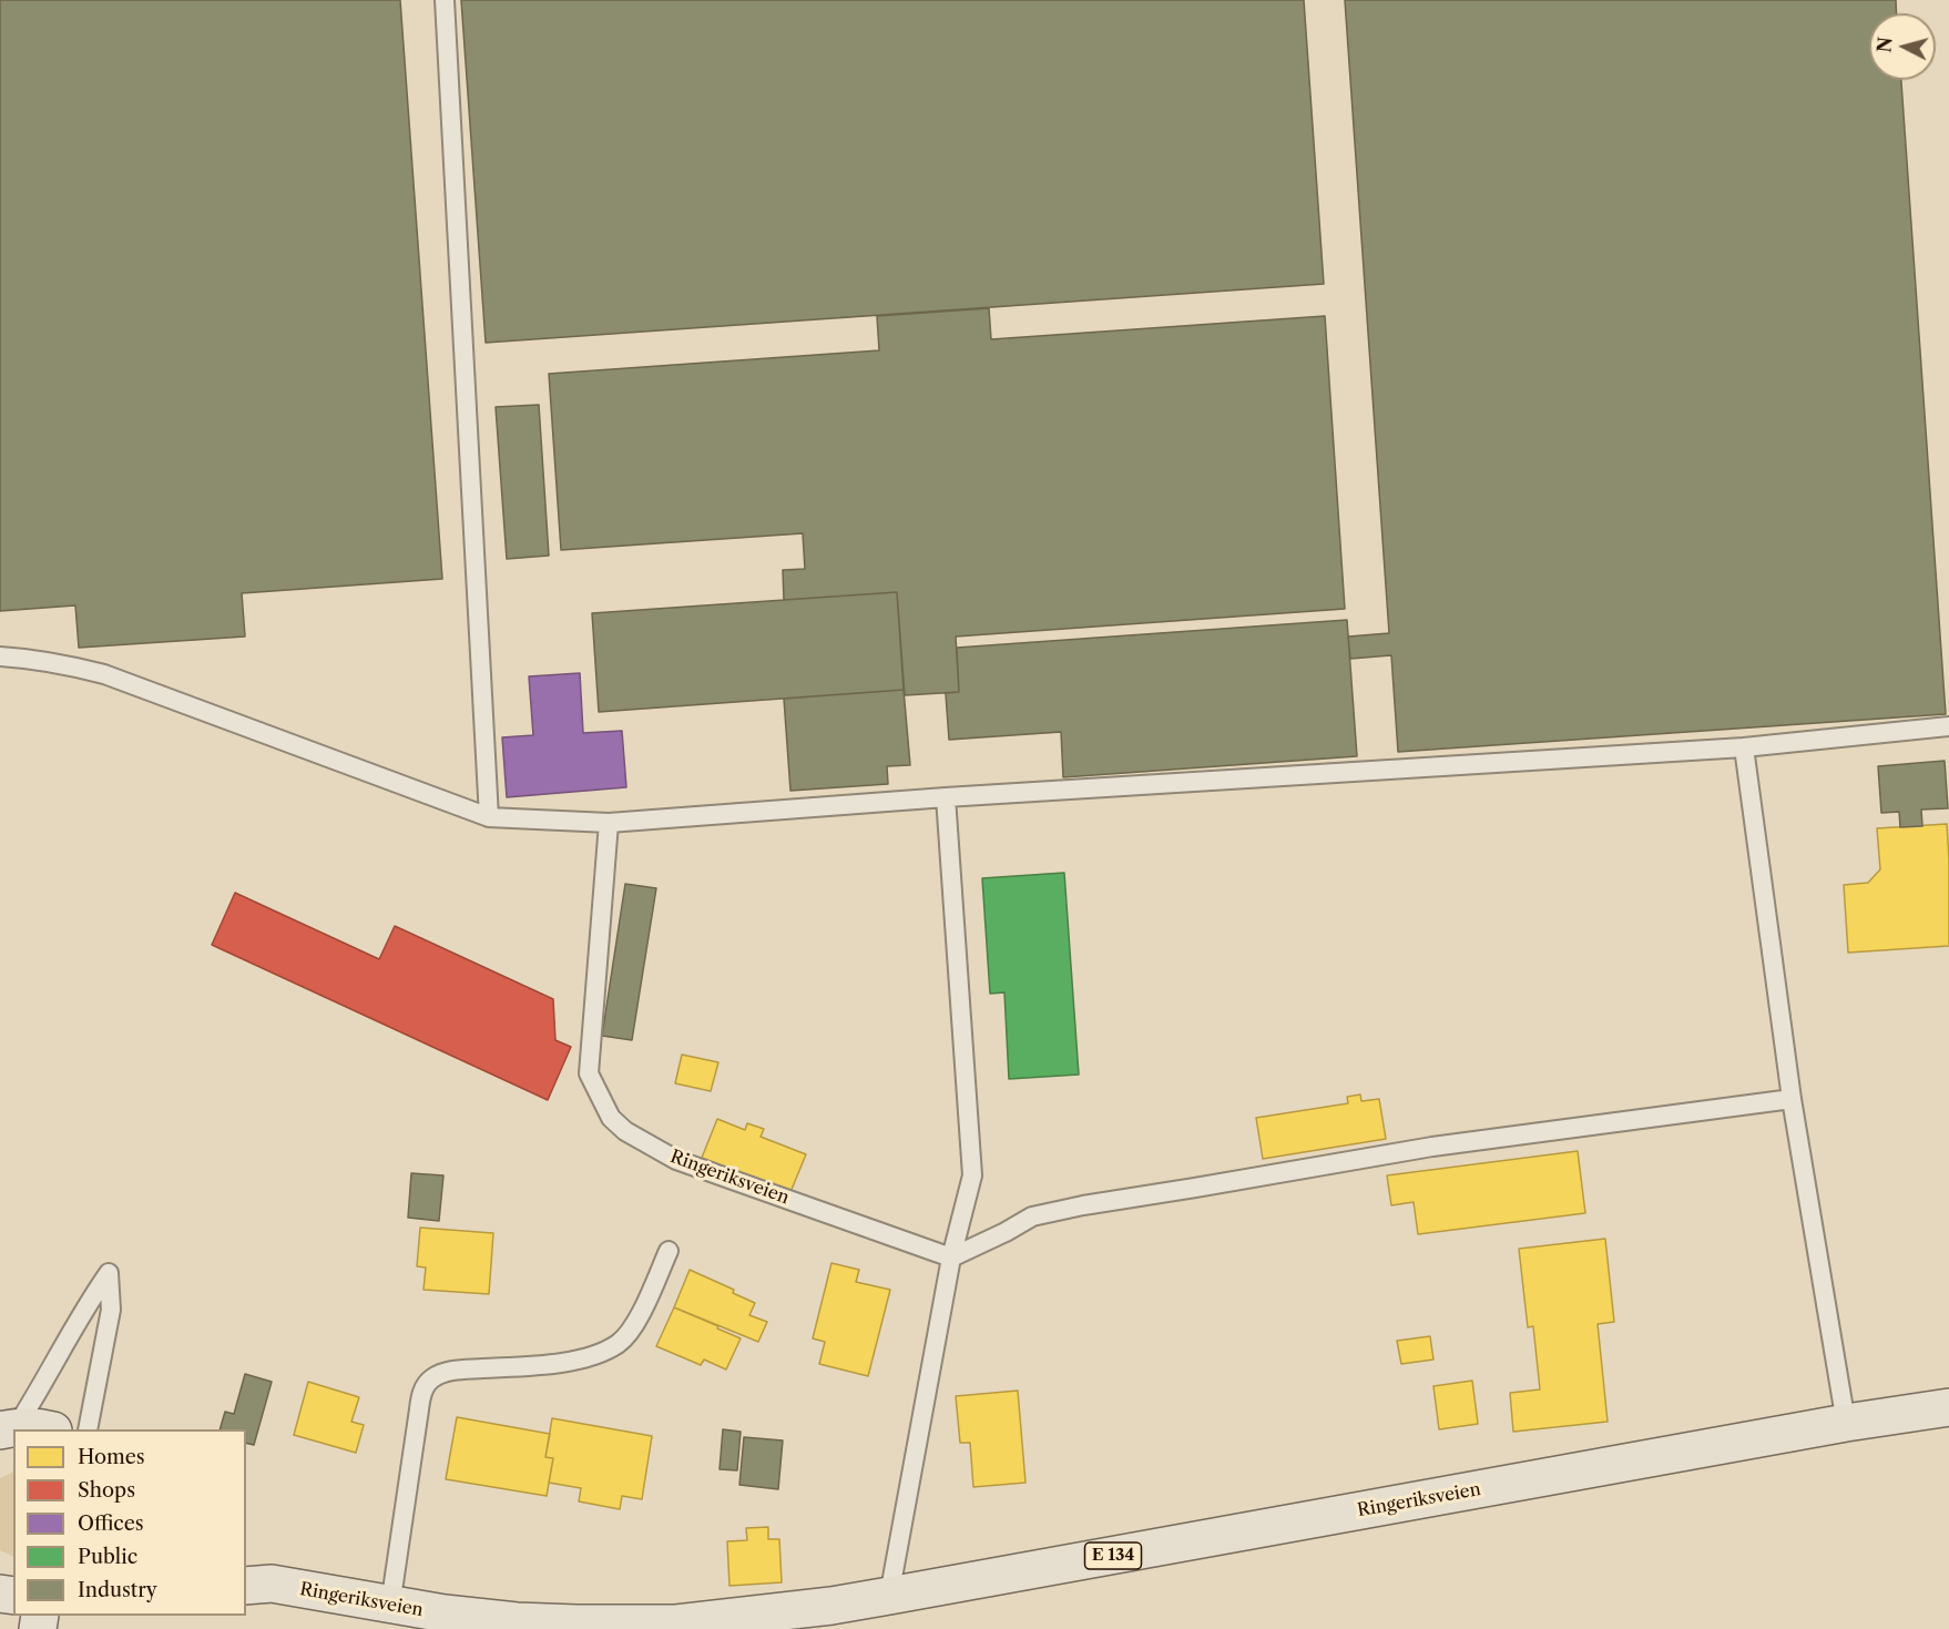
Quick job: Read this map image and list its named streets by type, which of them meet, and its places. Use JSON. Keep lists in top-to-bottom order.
{
  "streets": {
    "highway": ["Ringeriksveien", "E 134"]
  },
  "legend": [
    "Homes",
    "Shops",
    "Offices",
    "Public",
    "Industry"
  ],
  "north": "left"
}
